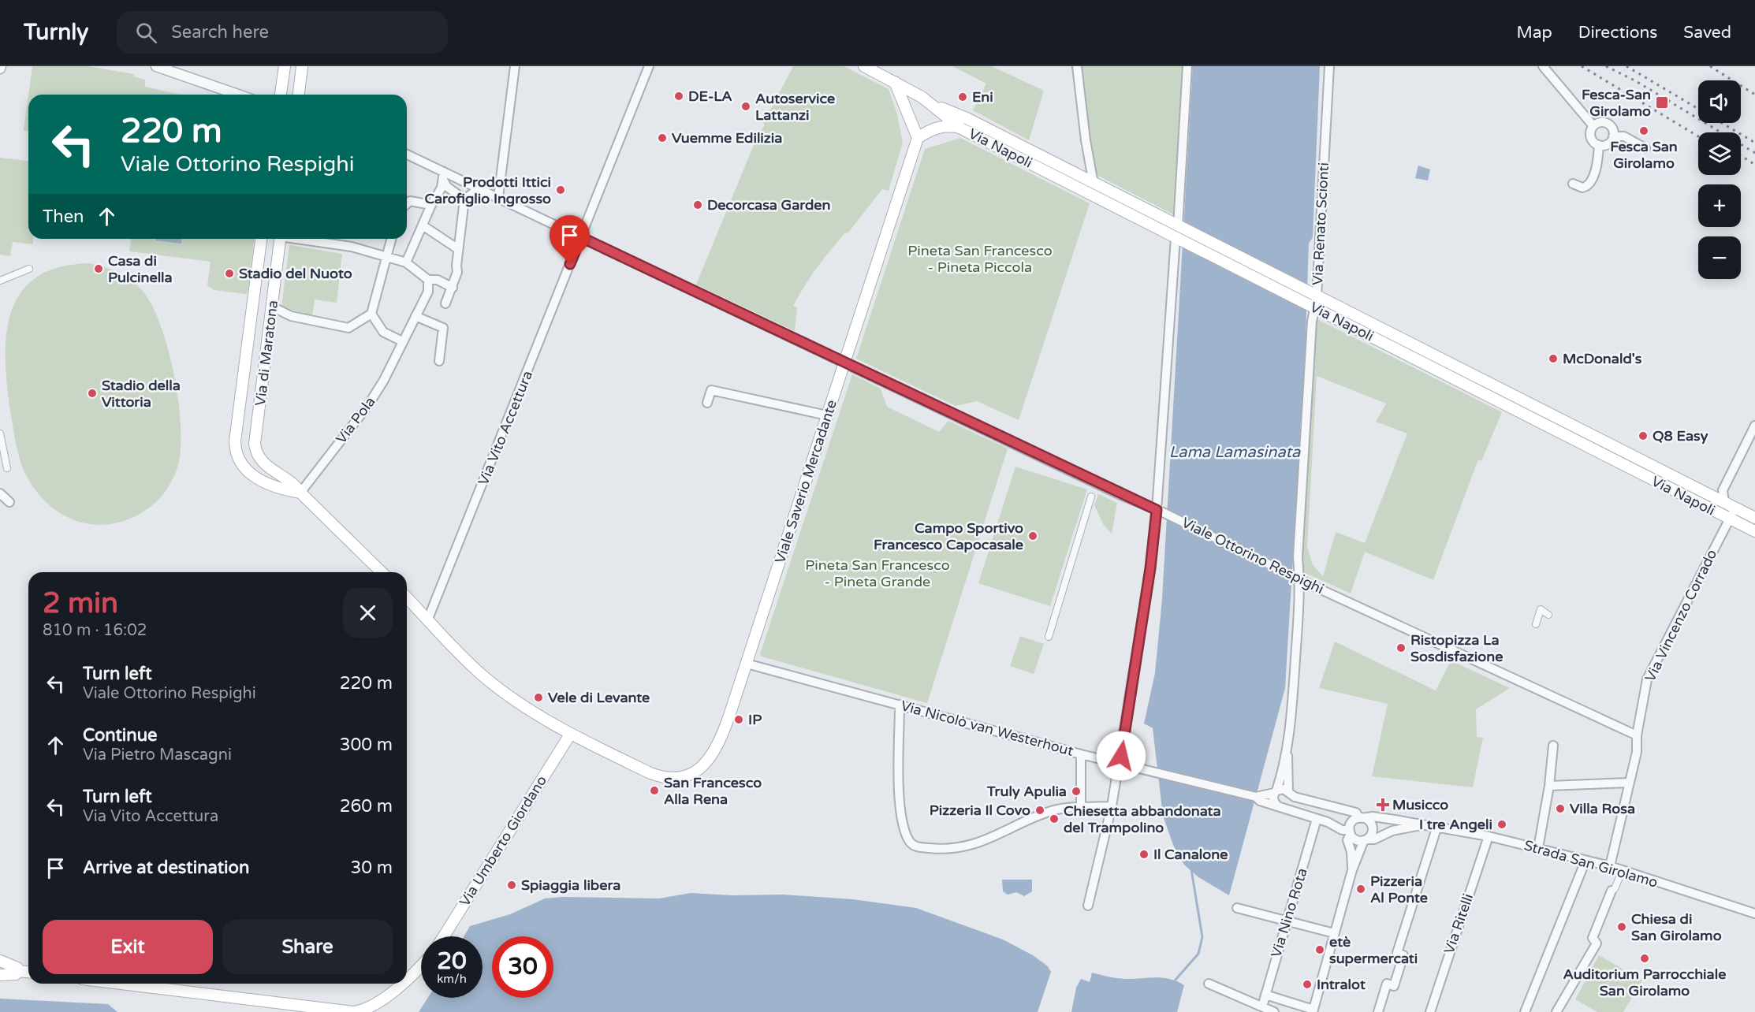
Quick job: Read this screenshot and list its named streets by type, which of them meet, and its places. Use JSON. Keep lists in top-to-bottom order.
{
  "streets": {
    "main road": [
      "Via Napoli",
      "Via di Maratona",
      "Viale Saverio Mercadante",
      "Via Umberto Giordano"
    ],
    "street": [
      "Via Renato Scionti",
      "Via Pola",
      "Via Vito Accettura",
      "Viale Ottorino Respighi",
      "Via Vincenzo Corrado",
      "Via Nicolò van Westerhout",
      "Strada San Girolamo",
      "Via Nino Rota",
      "Via Ritelli"
    ]
  },
  "crossings": [
    ["Via Napoli", "Via Renato Scionti"],
    ["Via Napoli", "Via Vincenzo Corrado"],
    ["Via Renato Scionti", "Viale Ottorino Respighi"],
    ["Via di Maratona", "Via Pola"],
    ["Via Vito Accettura", "Viale Saverio Mercadante"],
    ["Via Vito Accettura", "Viale Ottorino Respighi"],
    ["Viale Saverio Mercadante", "Viale Ottorino Respighi"],
    ["Viale Saverio Mercadante", "Via Nicolò van Westerhout"],
    ["Viale Saverio Mercadante", "Via Umberto Giordano"],
    ["Viale Ottorino Respighi", "Via Vincenzo Corrado"],
    ["Via Vincenzo Corrado", "Strada San Girolamo"],
    ["Via Nicolò van Westerhout", "Strada San Girolamo"],
    ["Via Nicolò van Westerhout", "Via Nino Rota"],
    ["Strada San Girolamo", "Via Ritelli"]
  ],
  "water": ["Lama Lamasinata"],
  "parks": ["Pineta San Francesco - Pineta Piccola", "Pineta San Francesco - Pineta Grande"],
  "places": {
    "other": [
      "DE-LA",
      "Eni",
      "Autoservice Lattanzi",
      "Fesca San Girolamo",
      "Vuemme Edilizia",
      "Prodotti Ittici Carofiglio Ingrosso",
      "Decorcasa Garden",
      "Casa di Pulcinella",
      "Stadio del Nuoto",
      "McDonald's",
      "Stadio della Vittoria",
      "Q8 Easy",
      "Campo Sportivo Francesco Capocasale",
      "Ristopizza La Sosdisfazione",
      "Vele di Levante",
      "IP",
      "San Francesco Alla Rena",
      "Truly Apulia",
      "Villa Rosa",
      "Pizzeria Il Covo",
      "Chiesetta abbandonata del Trampolino",
      "I tre Angeli",
      "Il Canalone",
      "Spiaggia libera",
      "Pizzeria Al Ponte",
      "Chiesa di San Girolamo",
      "etè supermercati",
      "Auditorium Parrocchiale San Girolamo",
      "Intralot"
    ],
    "transit": ["Fesca-San Girolamo"],
    "health": ["Musicco"]
  },
  "page": {
    "header": "Turnly",
    "search": "Search here",
    "nav": ["Map", "Directions", "Saved"],
    "map_buttons": ["+", "−"],
    "turn": ["220 m", "Viale Ottorino Respighi"],
    "then": "Then",
    "heading": ["2 min", "810 m · 16:02"],
    "list": [
      {
        "name": "Turn left",
        "note": "Viale Ottorino Respighi",
        "value": "220 m"
      },
      {
        "name": "Continue",
        "note": "Via Pietro Mascagni",
        "value": "300 m"
      },
      {
        "name": "Turn left",
        "note": "Via Vito Accettura",
        "value": "260 m"
      },
      {
        "name": "Arrive at destination",
        "value": "30 m"
      }
    ],
    "buttons": ["Exit", "Share"],
    "speed": "20 km/h",
    "limit": "30"
  }
}
